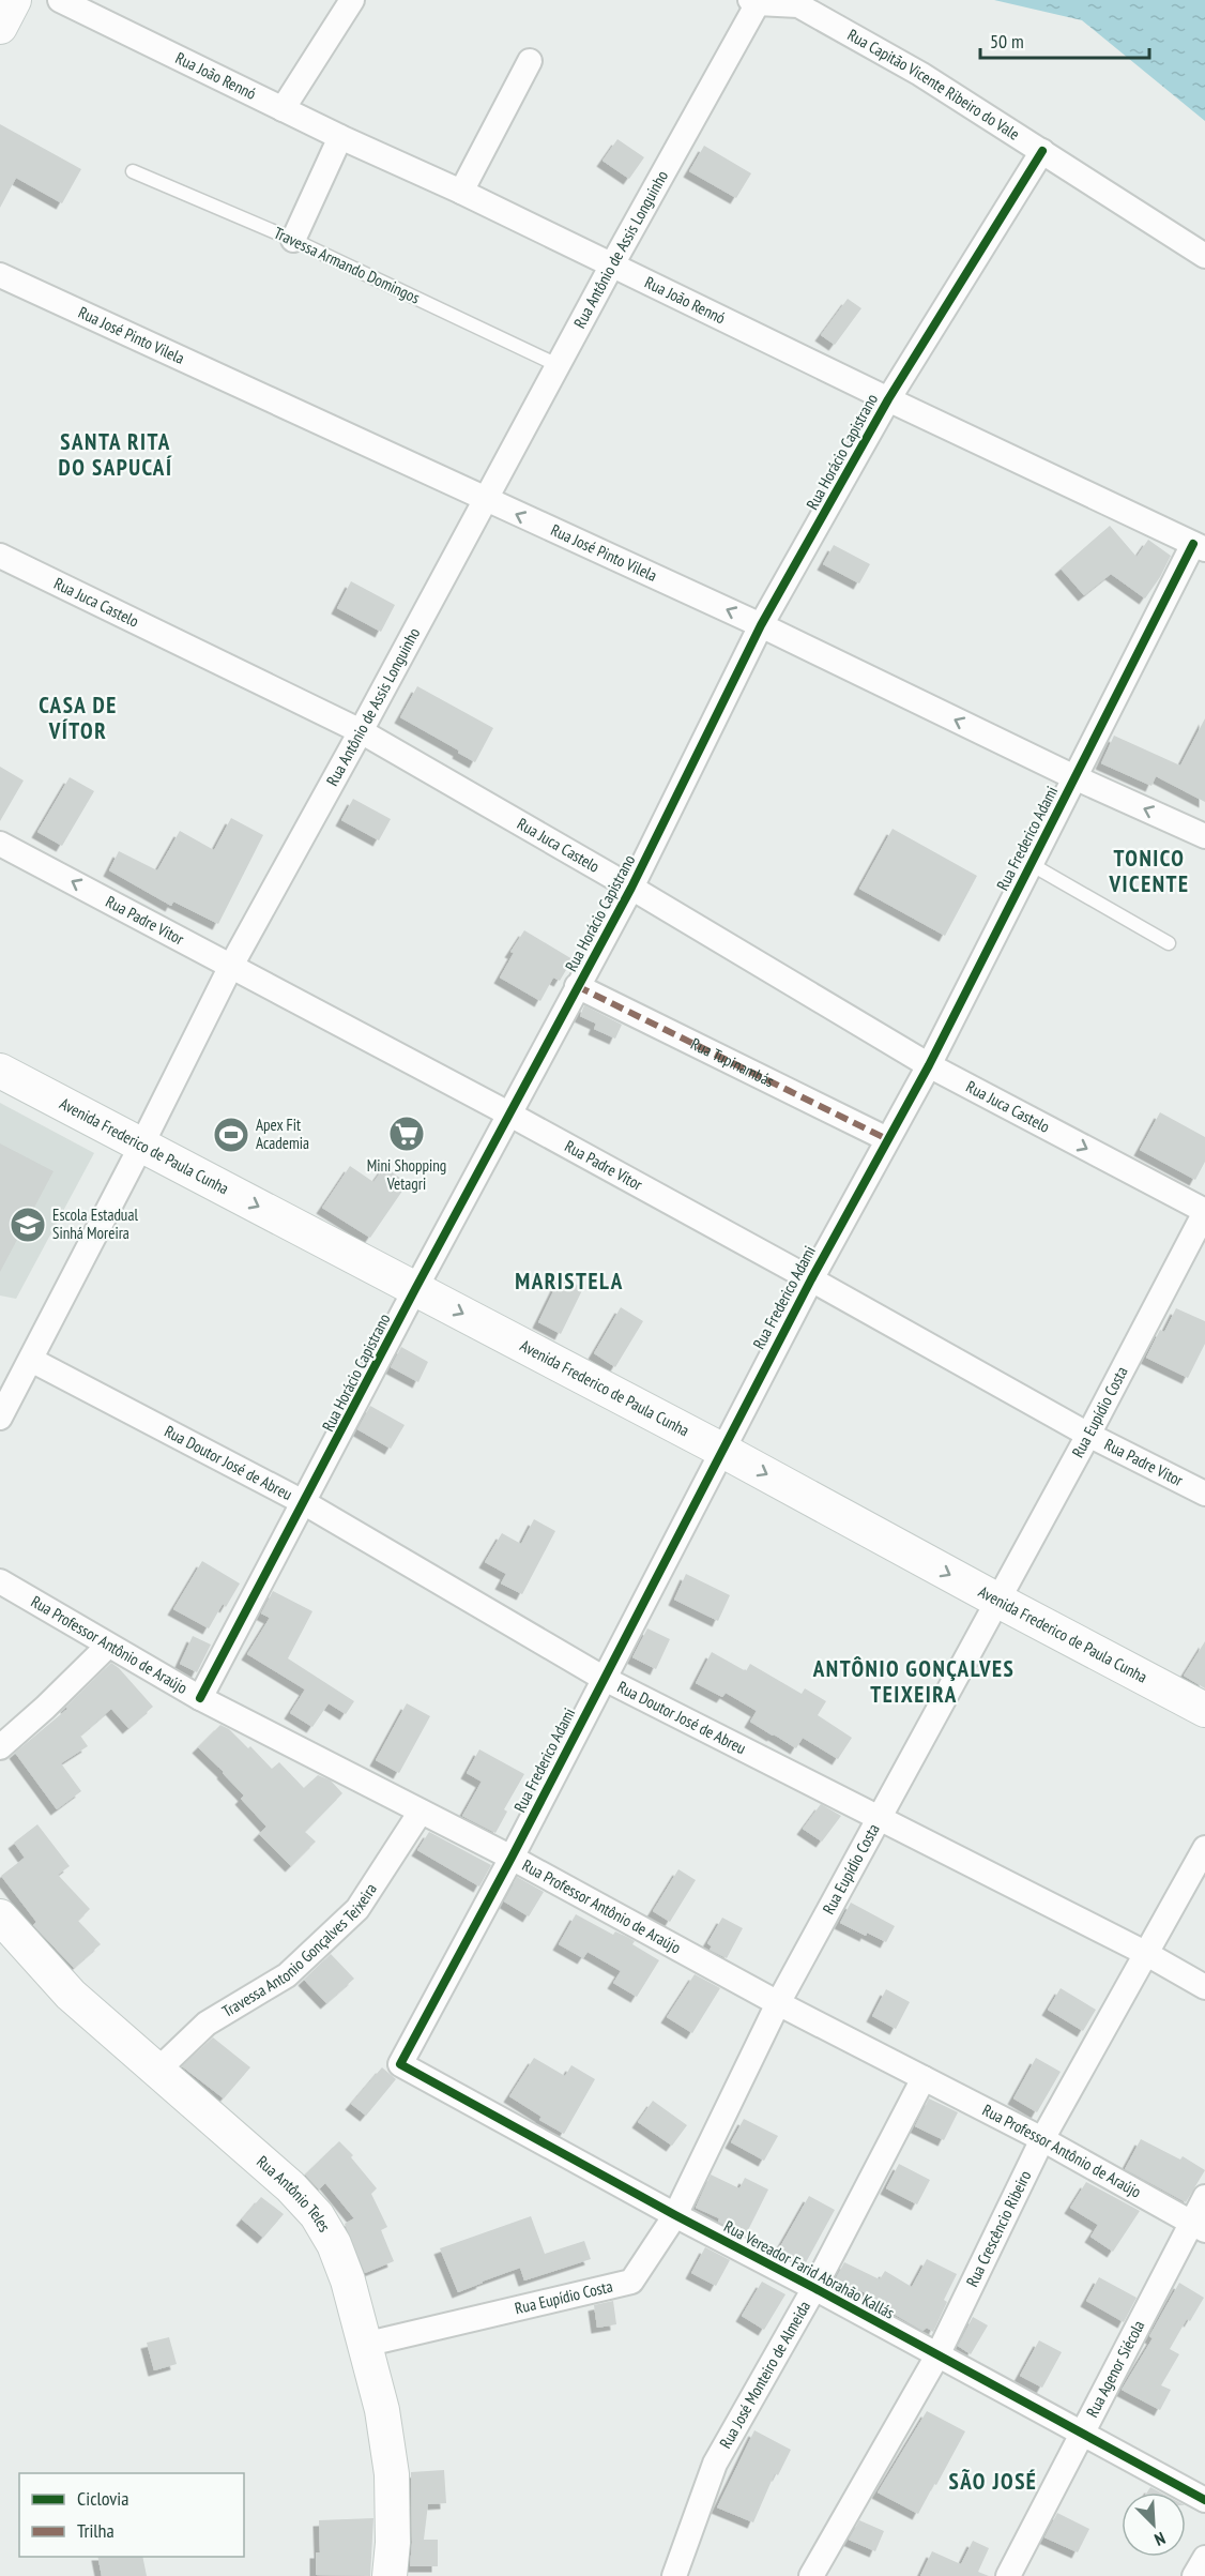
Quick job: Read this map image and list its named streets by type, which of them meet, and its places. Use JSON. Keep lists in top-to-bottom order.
{
  "streets": {
    "main road": ["Avenida Frederico de Paula Cunha", "Rua Antônio Teles"],
    "street": [
      "Rua João Rennó",
      "Rua Capitão Vicente Ribeiro do Vale",
      "Rua Antônio de Assis Longuinho",
      "Rua José Pinto Vilela",
      "Rua Horácio Capistrano",
      "Rua Juca Castelo",
      "Rua Frederico Adami",
      "Rua Padre Vitor",
      "Rua Tupinambás",
      "Rua Eupídio Costa",
      "Rua Doutor José de Abreu",
      "Rua Professor Antônio de Araújo",
      "Travessa Antonio Gonçalves Teixeira",
      "Rua Crescêncio Ribeiro",
      "Rua Vereador Farid Abrahão Kallás",
      "Rua Agenor Siécola",
      "Rua José Monteiro de Almeida"
    ],
    "lane": ["Travessa Armando Domingos"]
  },
  "crossings": [
    ["Rua João Rennó", "Rua Antônio de Assis Longuinho"],
    ["Rua João Rennó", "Rua Horácio Capistrano"],
    ["Rua João Rennó", "Rua Frederico Adami"],
    ["Rua Capitão Vicente Ribeiro do Vale", "Rua Antônio de Assis Longuinho"],
    ["Rua Capitão Vicente Ribeiro do Vale", "Rua Horácio Capistrano"],
    ["Rua Antônio de Assis Longuinho", "Travessa Armando Domingos"],
    ["Rua Antônio de Assis Longuinho", "Rua José Pinto Vilela"],
    ["Rua Antônio de Assis Longuinho", "Rua Juca Castelo"],
    ["Rua Antônio de Assis Longuinho", "Rua Padre Vitor"],
    ["Rua Antônio de Assis Longuinho", "Avenida Frederico de Paula Cunha"],
    ["Rua Antônio de Assis Longuinho", "Rua Doutor José de Abreu"],
    ["Rua José Pinto Vilela", "Rua Horácio Capistrano"],
    ["Rua José Pinto Vilela", "Rua Frederico Adami"],
    ["Rua Horácio Capistrano", "Rua Juca Castelo"],
    ["Rua Horácio Capistrano", "Rua Padre Vitor"],
    ["Rua Horácio Capistrano", "Rua Tupinambás"],
    ["Rua Horácio Capistrano", "Avenida Frederico de Paula Cunha"],
    ["Rua Horácio Capistrano", "Rua Doutor José de Abreu"],
    ["Rua Horácio Capistrano", "Rua Professor Antônio de Araújo"],
    ["Rua Juca Castelo", "Rua Frederico Adami"],
    ["Rua Juca Castelo", "Rua Eupídio Costa"],
    ["Rua Frederico Adami", "Rua Padre Vitor"],
    ["Rua Frederico Adami", "Rua Tupinambás"],
    ["Rua Frederico Adami", "Avenida Frederico de Paula Cunha"],
    ["Rua Frederico Adami", "Rua Doutor José de Abreu"],
    ["Rua Frederico Adami", "Rua Professor Antônio de Araújo"],
    ["Rua Frederico Adami", "Rua Vereador Farid Abrahão Kallás"],
    ["Rua Padre Vitor", "Rua Eupídio Costa"],
    ["Avenida Frederico de Paula Cunha", "Rua Eupídio Costa"],
    ["Rua Eupídio Costa", "Rua Doutor José de Abreu"],
    ["Rua Eupídio Costa", "Rua Professor Antônio de Araújo"],
    ["Rua Eupídio Costa", "Rua Antônio Teles"],
    ["Rua Eupídio Costa", "Rua Vereador Farid Abrahão Kallás"],
    ["Rua Doutor José de Abreu", "Rua Crescêncio Ribeiro"],
    ["Rua Professor Antônio de Araújo", "Travessa Antonio Gonçalves Teixeira"],
    ["Rua Professor Antônio de Araújo", "Rua Crescêncio Ribeiro"],
    ["Rua Professor Antônio de Araújo", "Rua Agenor Siécola"],
    ["Rua Professor Antônio de Araújo", "Rua José Monteiro de Almeida"],
    ["Travessa Antonio Gonçalves Teixeira", "Rua Antônio Teles"],
    ["Rua Crescêncio Ribeiro", "Rua Vereador Farid Abrahão Kallás"],
    ["Rua Vereador Farid Abrahão Kallás", "Rua Agenor Siécola"],
    ["Rua Vereador Farid Abrahão Kallás", "Rua José Monteiro de Almeida"]
  ],
  "one_way": ["Rua José Pinto Vilela", "Avenida Frederico de Paula Cunha"],
  "districts": [
    "SANTA RITA DO SAPUCAÍ",
    "CASA DE VÍTOR",
    "TONICO VICENTE",
    "MARISTELA",
    "ANTÔNIO GONÇALVES TEIXEIRA",
    "SÃO JOSÉ"
  ],
  "places": {
    "supermarket": ["Mini Shopping Vetagri"],
    "sports": ["Apex Fit Academia"],
    "school or university": ["Escola Estadual Sinhá Moreira"]
  },
  "legend": ["Ciclovia", "Trilha"],
  "scale_bar": "50 m",
  "north": "bottom right"
}
